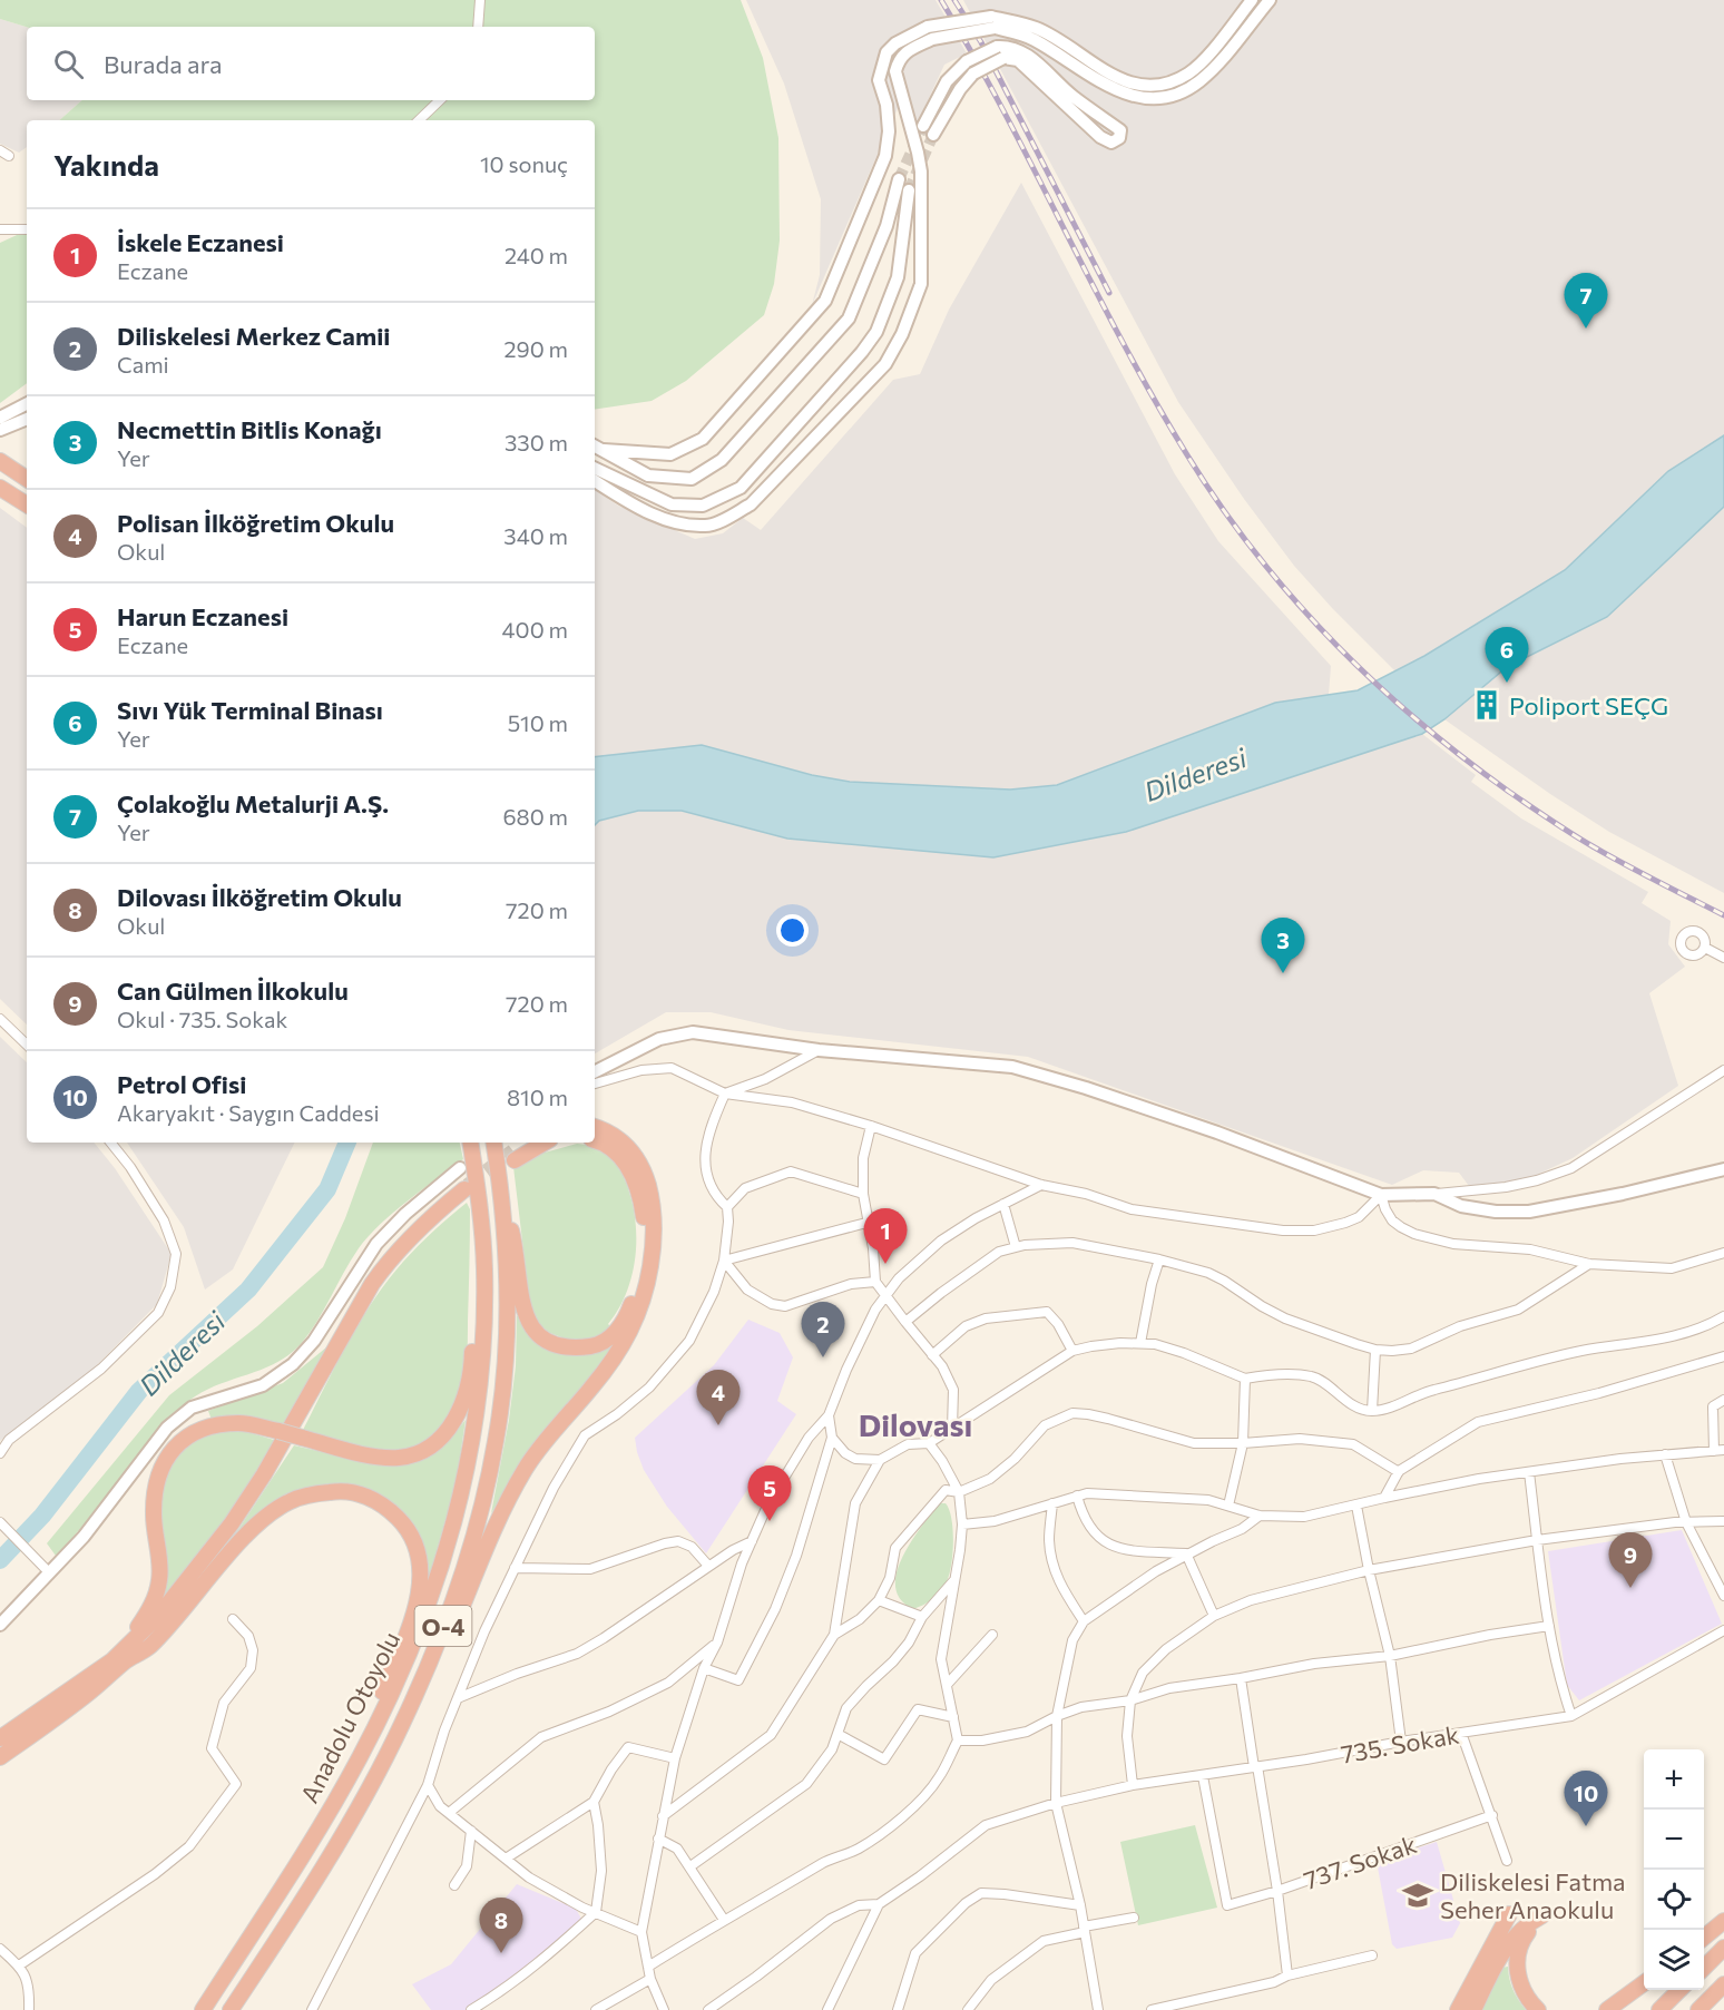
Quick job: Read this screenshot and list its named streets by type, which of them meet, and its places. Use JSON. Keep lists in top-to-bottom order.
{
  "streets": {
    "highway": ["O-4", "Anadolu Otoyolu"],
    "street": ["735. Sokak", "737. Sokak"]
  },
  "crossings": [
    ["735. Sokak", "737. Sokak"]
  ],
  "districts": ["Dilovası"],
  "water": ["Dilderesi"],
  "places": {
    "building": ["Poliport SEÇG"],
    "school or university": ["Diliskelesi Fatma Seher Anaokulu"]
  },
  "page": {
    "search": "Burada ara",
    "heading": ["Yakında", "10 sonuç"],
    "list": [
      {
        "mark": "1",
        "name": "İskele Eczanesi",
        "note": "Eczane",
        "value": "240 m"
      },
      {
        "mark": "2",
        "name": "Diliskelesi Merkez Camii",
        "note": "Cami",
        "value": "290 m"
      },
      {
        "mark": "3",
        "name": "Necmettin Bitlis Konağı",
        "note": "Yer",
        "value": "330 m"
      },
      {
        "mark": "4",
        "name": "Polisan İlköğretim Okulu",
        "note": "Okul",
        "value": "340 m"
      },
      {
        "mark": "5",
        "name": "Harun Eczanesi",
        "note": "Eczane",
        "value": "400 m"
      },
      {
        "mark": "6",
        "name": "Sıvı Yük Terminal Binası",
        "note": "Yer",
        "value": "510 m"
      },
      {
        "mark": "7",
        "name": "Çolakoğlu Metalurji A.Ş.",
        "note": "Yer",
        "value": "680 m"
      },
      {
        "mark": "8",
        "name": "Dilovası İlköğretim Okulu",
        "note": "Okul",
        "value": "720 m"
      },
      {
        "mark": "9",
        "name": "Can Gülmen İlkokulu",
        "note": "Okul · 735. Sokak",
        "value": "720 m"
      },
      {
        "mark": "10",
        "name": "Petrol Ofisi",
        "note": "Akaryakıt · Saygın Caddesi",
        "value": "810 m"
      }
    ],
    "pins": [
      "7",
      "6",
      "3",
      "1",
      "2",
      "4",
      "5",
      "9",
      "10",
      "8"
    ],
    "map_buttons": ["+", "−"]
  }
}
